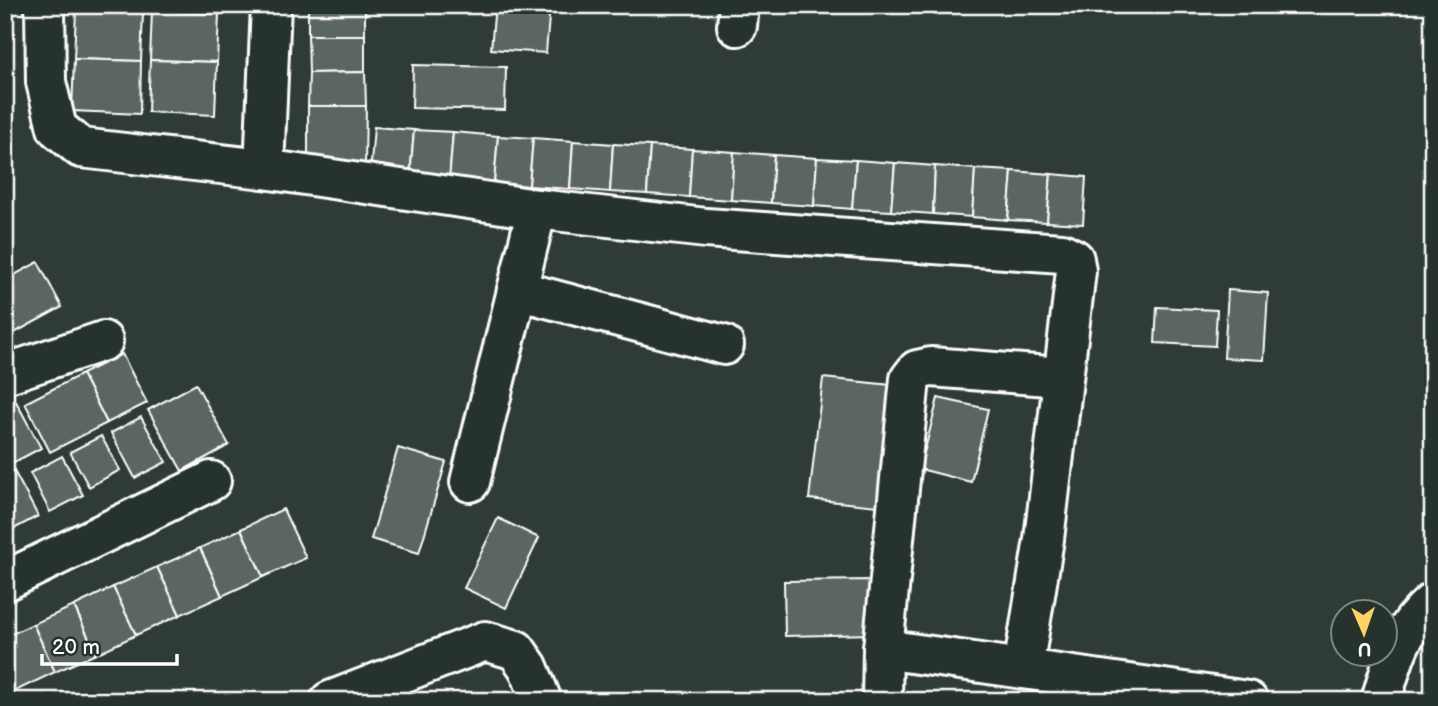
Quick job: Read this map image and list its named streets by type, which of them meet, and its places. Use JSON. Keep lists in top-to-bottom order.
{
  "scale_bar": "20 m",
  "north": "bottom"
}
